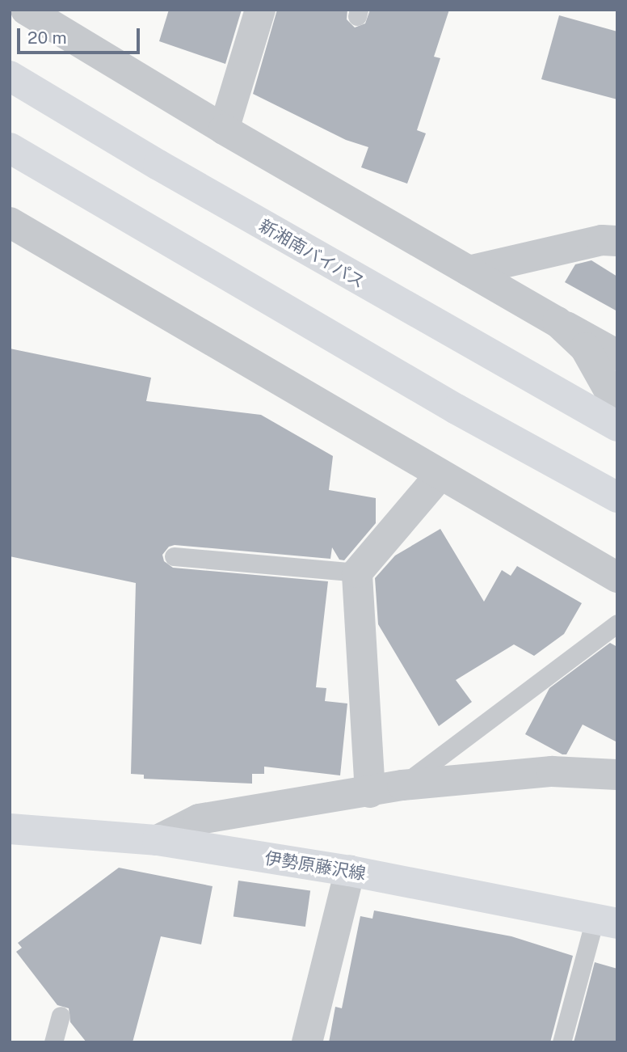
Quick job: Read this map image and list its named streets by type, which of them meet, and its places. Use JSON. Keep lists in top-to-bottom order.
{
  "streets": {
    "main road": ["新湘南バイパス", "伊勢原藤沢線"]
  },
  "scale_bar": "20 m"
}
